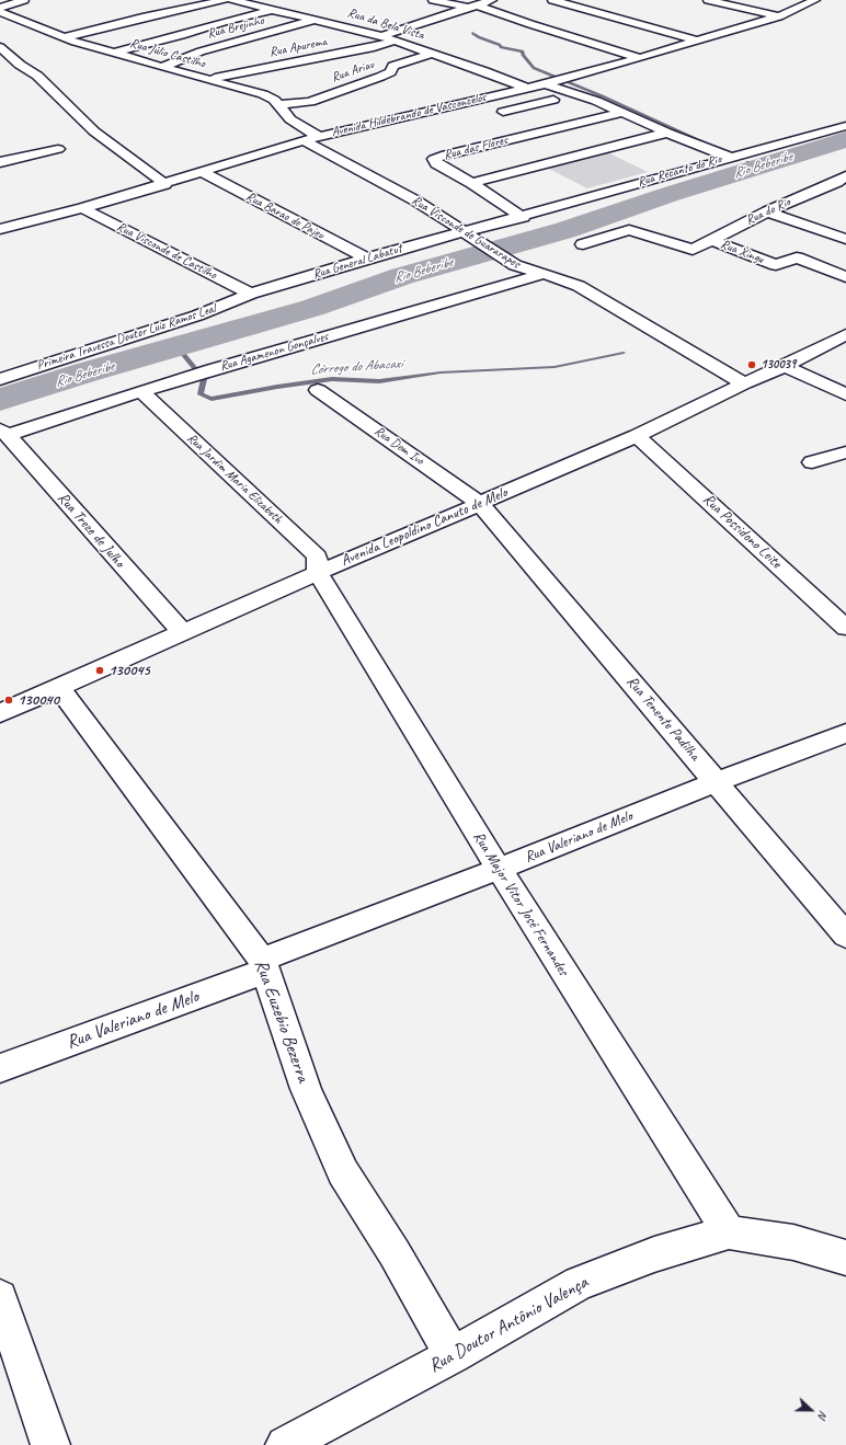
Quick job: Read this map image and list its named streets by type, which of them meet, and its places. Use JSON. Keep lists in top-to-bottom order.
{
  "streets": {
    "street": [
      "Rua da Bela Vista",
      "Rua Brejinho",
      "Rua Apurema",
      "Rua Júlio Castilho",
      "Rua Ariau",
      "Avenida Hildebrando de Vasconcelos",
      "Rua das Flores",
      "Rua Recanto do Rio",
      "Rua do Rio",
      "Rua Barao de Pajeu",
      "Rua Visconde de Guararapes",
      "Rua Visconde de Castilho",
      "Rua Xingu",
      "Rua General Labatut",
      "Primeira Travessa Doutor Luiz Ramos Leal",
      "Rua Agamenon Gonçalves",
      "Rua Dom Ivo",
      "Rua Jardim Maria Elizabeth",
      "Avenida Leopoldino Canuto de Melo",
      "Rua Treze de Julho",
      "Rua Possidono Leite",
      "Rua Tenente Padilha",
      "Rua Valeriano de Melo",
      "Rua Major Vitor José Fernandes",
      "Rua Euzebio Bezerra",
      "Rua Doutor Antônio Valença"
    ]
  },
  "crossings": [
    ["Rua da Bela Vista", "Rua Brejinho"],
    ["Rua da Bela Vista", "Rua Apurema"],
    ["Rua da Bela Vista", "Rua Ariau"],
    ["Rua da Bela Vista", "Avenida Hildebrando de Vasconcelos"],
    ["Rua Brejinho", "Rua Júlio Castilho"],
    ["Rua Apurema", "Rua Júlio Castilho"],
    ["Rua Júlio Castilho", "Rua Ariau"],
    ["Rua Júlio Castilho", "Avenida Hildebrando de Vasconcelos"],
    ["Avenida Hildebrando de Vasconcelos", "Rua Recanto do Rio"],
    ["Avenida Hildebrando de Vasconcelos", "Rua Barao de Pajeu"],
    ["Avenida Hildebrando de Vasconcelos", "Rua Visconde de Guararapes"],
    ["Avenida Hildebrando de Vasconcelos", "Rua Visconde de Castilho"],
    ["Rua das Flores", "Rua Recanto do Rio"],
    ["Rua Recanto do Rio", "Rua Visconde de Guararapes"],
    ["Rua Recanto do Rio", "Rua General Labatut"],
    ["Rua do Rio", "Rua Xingu"],
    ["Rua Barao de Pajeu", "Rua General Labatut"],
    ["Rua Visconde de Guararapes", "Rua General Labatut"],
    ["Rua Visconde de Guararapes", "Rua Agamenon Gonçalves"],
    ["Rua Visconde de Guararapes", "Avenida Leopoldino Canuto de Melo"],
    ["Rua Visconde de Castilho", "Rua General Labatut"],
    ["Rua Visconde de Castilho", "Primeira Travessa Doutor Luiz Ramos Leal"],
    ["Rua General Labatut", "Primeira Travessa Doutor Luiz Ramos Leal"],
    ["Rua Agamenon Gonçalves", "Rua Jardim Maria Elizabeth"],
    ["Rua Agamenon Gonçalves", "Rua Treze de Julho"],
    ["Rua Dom Ivo", "Avenida Leopoldino Canuto de Melo"],
    ["Rua Dom Ivo", "Rua Tenente Padilha"],
    ["Rua Jardim Maria Elizabeth", "Avenida Leopoldino Canuto de Melo"],
    ["Rua Jardim Maria Elizabeth", "Rua Major Vitor José Fernandes"],
    ["Avenida Leopoldino Canuto de Melo", "Rua Treze de Julho"],
    ["Avenida Leopoldino Canuto de Melo", "Rua Possidono Leite"],
    ["Avenida Leopoldino Canuto de Melo", "Rua Tenente Padilha"],
    ["Avenida Leopoldino Canuto de Melo", "Rua Major Vitor José Fernandes"],
    ["Avenida Leopoldino Canuto de Melo", "Rua Euzebio Bezerra"],
    ["Rua Tenente Padilha", "Rua Valeriano de Melo"],
    ["Rua Valeriano de Melo", "Rua Major Vitor José Fernandes"],
    ["Rua Valeriano de Melo", "Rua Euzebio Bezerra"],
    ["Rua Major Vitor José Fernandes", "Rua Doutor Antônio Valença"],
    ["Rua Euzebio Bezerra", "Rua Doutor Antônio Valença"]
  ],
  "water": ["Rio Beberibe", "Córrego do Abacaxi"],
  "places": ["130039", "130045", "130040"],
  "north": "right"
}
